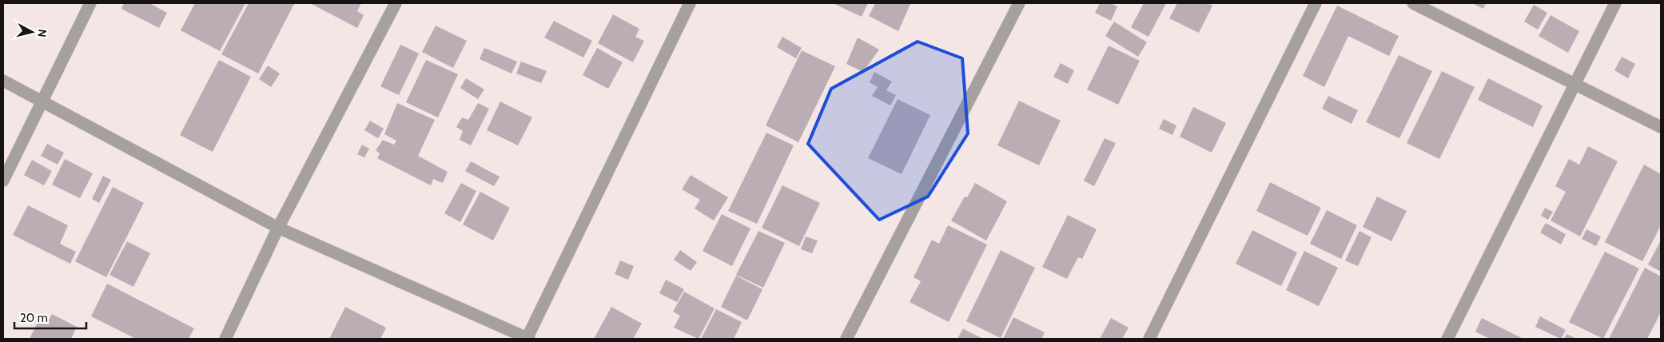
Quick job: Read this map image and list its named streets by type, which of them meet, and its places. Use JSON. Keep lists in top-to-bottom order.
{
  "scale_bar": "20 m",
  "north": "right"
}
